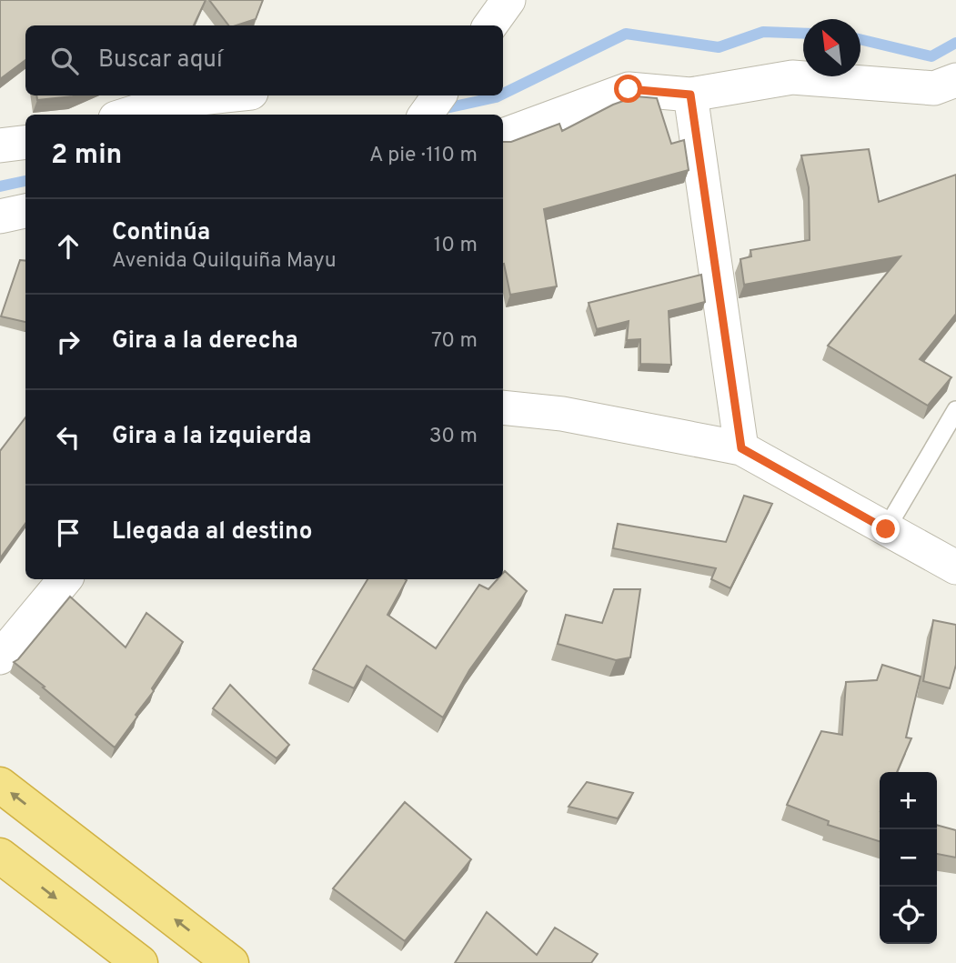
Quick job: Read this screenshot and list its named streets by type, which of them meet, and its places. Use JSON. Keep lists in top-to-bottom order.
{
  "north": "top left",
  "page": {
    "search": "Buscar aquí",
    "heading": ["2 min", "A pie · 110 m"],
    "list": [
      ["Continúa", "Avenida Quilquiña Mayu", "10 m"],
      ["Gira a la derecha", "70 m"],
      ["Gira a la izquierda", "30 m"],
      "Llegada al destino"
    ],
    "map_buttons": ["+", "−"]
  }
}
